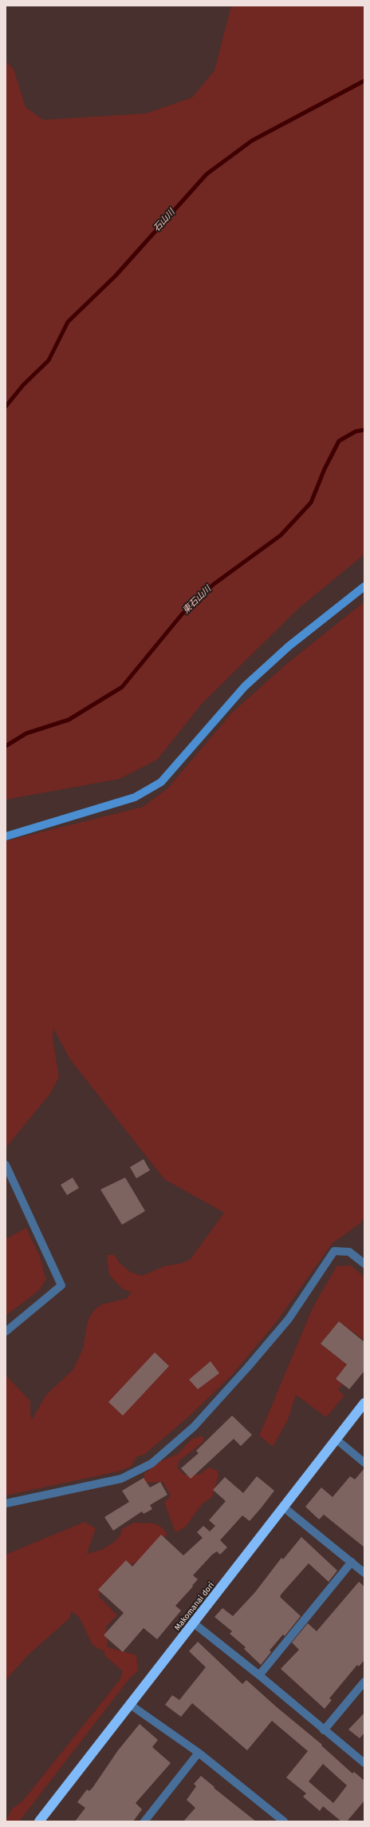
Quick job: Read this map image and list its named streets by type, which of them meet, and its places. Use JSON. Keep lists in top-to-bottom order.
{
  "streets": {
    "highway": ["Makomanai dori"]
  },
  "water": ["石山川", "東石山川"]
}
